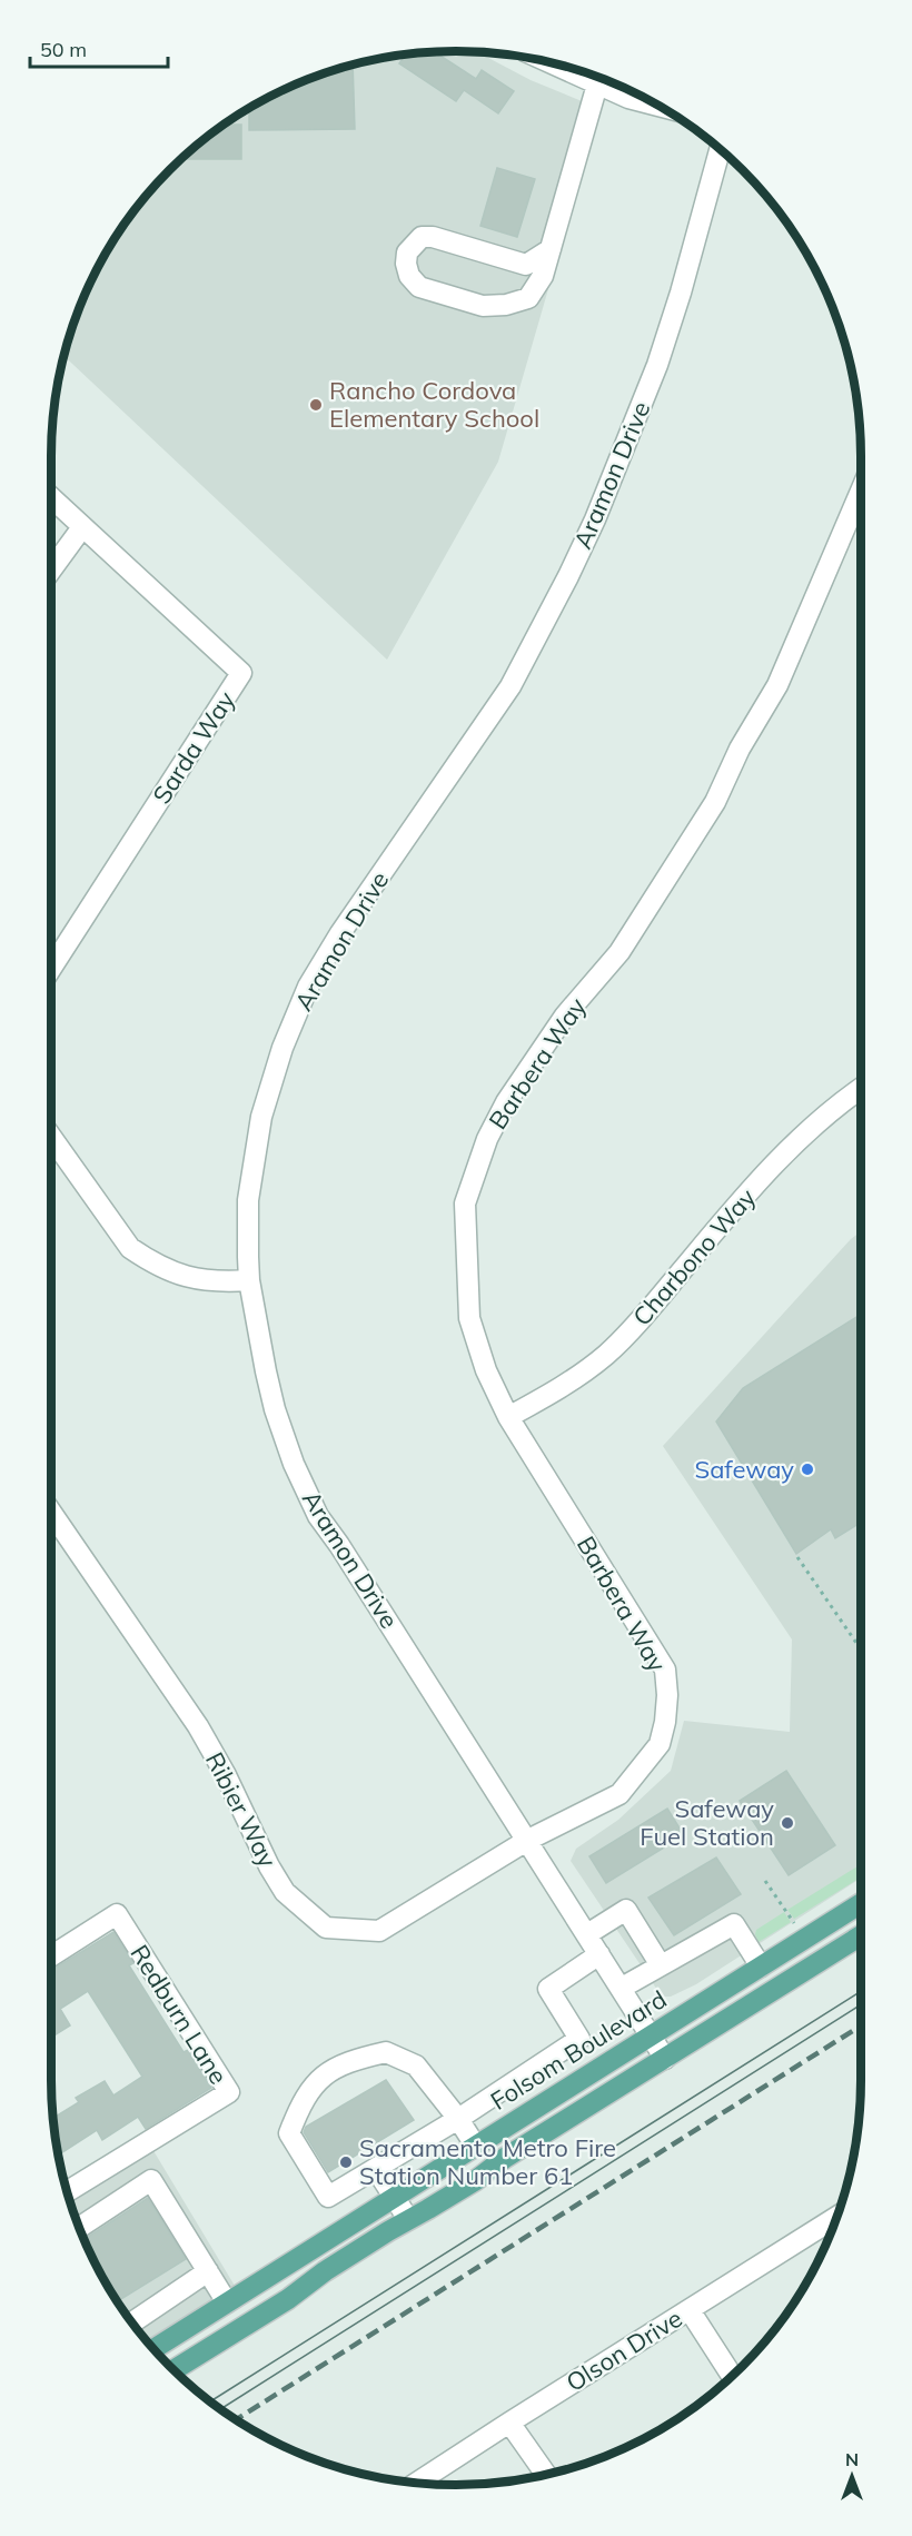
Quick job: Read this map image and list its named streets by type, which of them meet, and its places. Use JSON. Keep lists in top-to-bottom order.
{
  "streets": {
    "main road": ["Folsom Boulevard"],
    "street": [
      "Aramon Drive",
      "Sarda Way",
      "Barbera Way",
      "Charbono Way",
      "Ribier Way",
      "Redburn Lane",
      "Olson Drive"
    ]
  },
  "crossings": [
    ["Aramon Drive", "Barbera Way"],
    ["Aramon Drive", "Ribier Way"],
    ["Aramon Drive", "Folsom Boulevard"],
    ["Barbera Way", "Charbono Way"],
    ["Barbera Way", "Ribier Way"]
  ],
  "places": [
    "Rancho Cordova Elementary School",
    "Safeway",
    "Safeway Fuel Station",
    "Sacramento Metro Fire Station Number 61"
  ],
  "scale_bar": "50 m",
  "north": "top"
}
